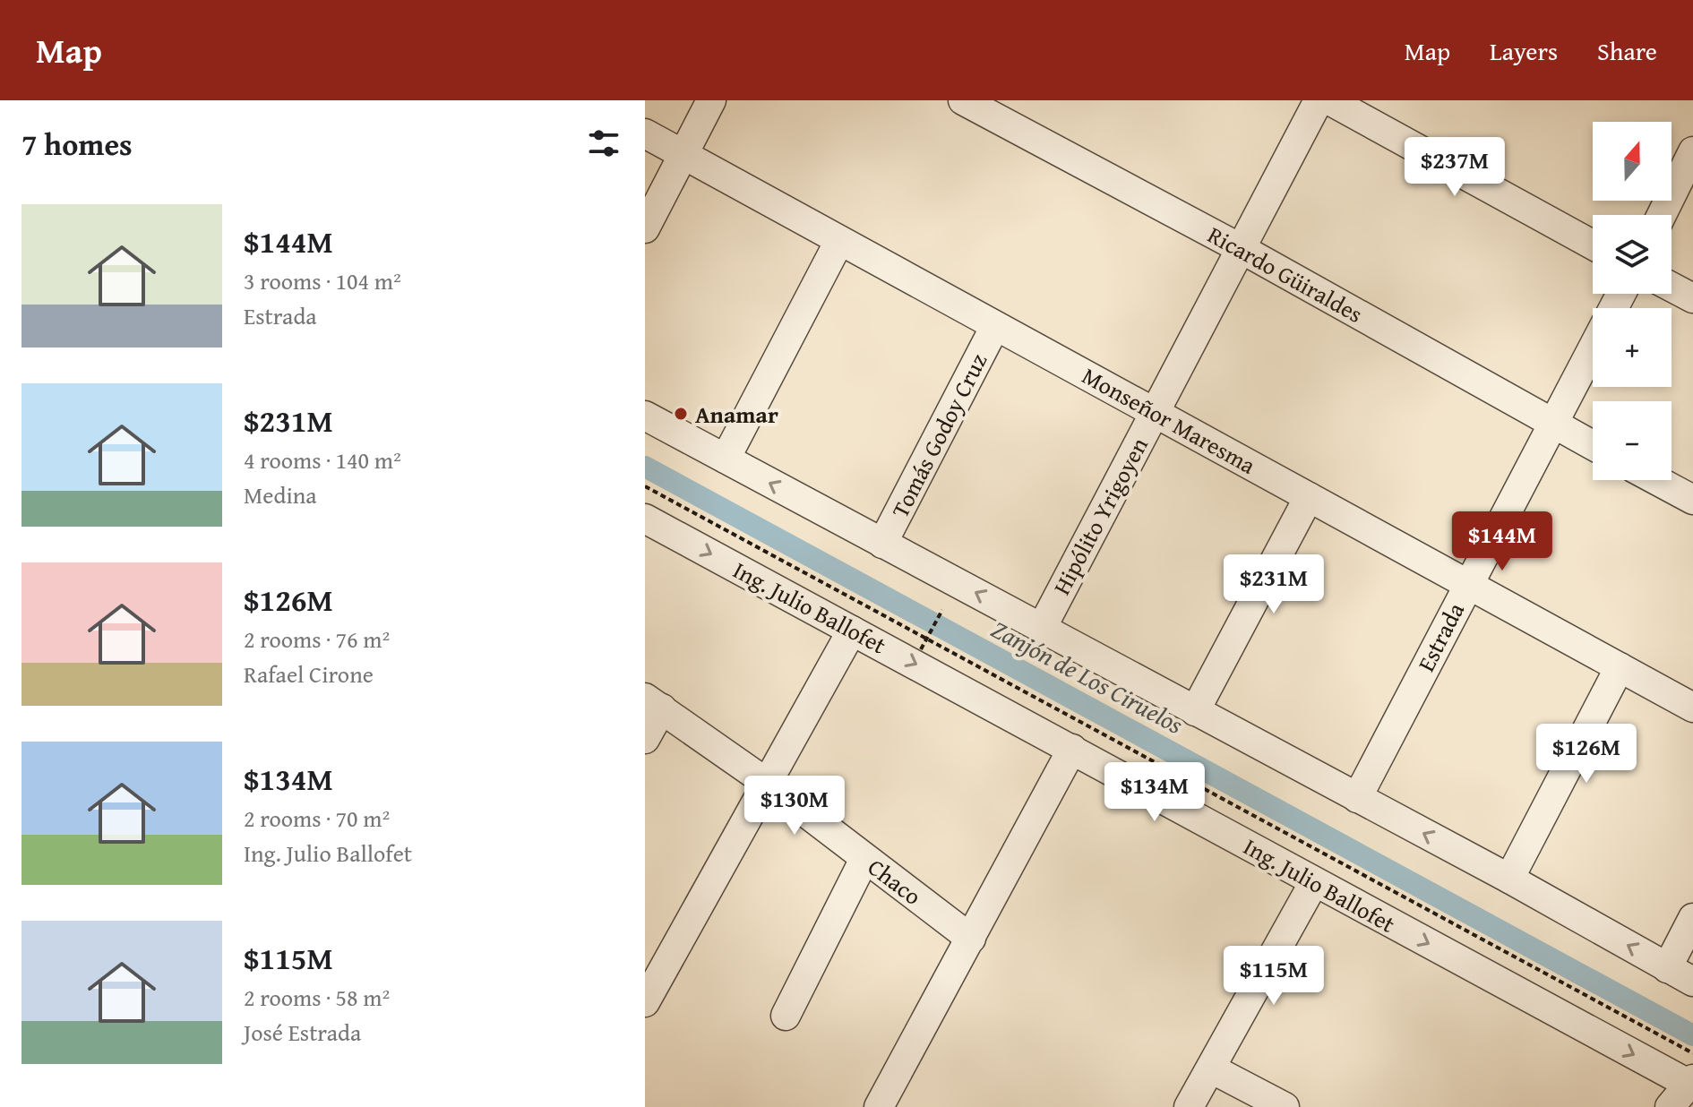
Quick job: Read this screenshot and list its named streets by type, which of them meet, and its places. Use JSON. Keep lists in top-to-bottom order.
{
  "streets": {
    "street": [
      "Ricardo Güiraldes",
      "Monseñor Maresma",
      "Tomás Godoy Cruz",
      "Hipólito Yrigoyen",
      "Ing. Julio Ballofet",
      "Estrada",
      "Chaco"
    ]
  },
  "crossings": [
    ["Ricardo Güiraldes", "Hipólito Yrigoyen"],
    ["Ricardo Güiraldes", "Estrada"],
    ["Monseñor Maresma", "Tomás Godoy Cruz"],
    ["Monseñor Maresma", "Hipólito Yrigoyen"],
    ["Monseñor Maresma", "Estrada"]
  ],
  "water": ["Zanjón de Los Ciruelos"],
  "places": ["Anamar"],
  "north": "top",
  "page": {
    "header": "Map",
    "nav": ["Map", "Layers", "Share"],
    "heading": "7 homes",
    "map_buttons": ["+", "−"],
    "price": [
      "$237M",
      "$144M",
      "$231M",
      "$126M",
      "$134M",
      "$130M",
      "$115M"
    ],
    "list": [
      {
        "name": "$144M",
        "note": "3 rooms · 104 m² · Estrada"
      },
      {
        "name": "$231M",
        "note": "4 rooms · 140 m² · Medina"
      },
      {
        "name": "$126M",
        "note": "2 rooms · 76 m² · Rafael Cirone"
      },
      {
        "name": "$134M",
        "note": "2 rooms · 70 m² · Ing. Julio Ballofet"
      },
      {
        "name": "$115M",
        "note": "2 rooms · 58 m² · José Estrada"
      }
    ]
  }
}
